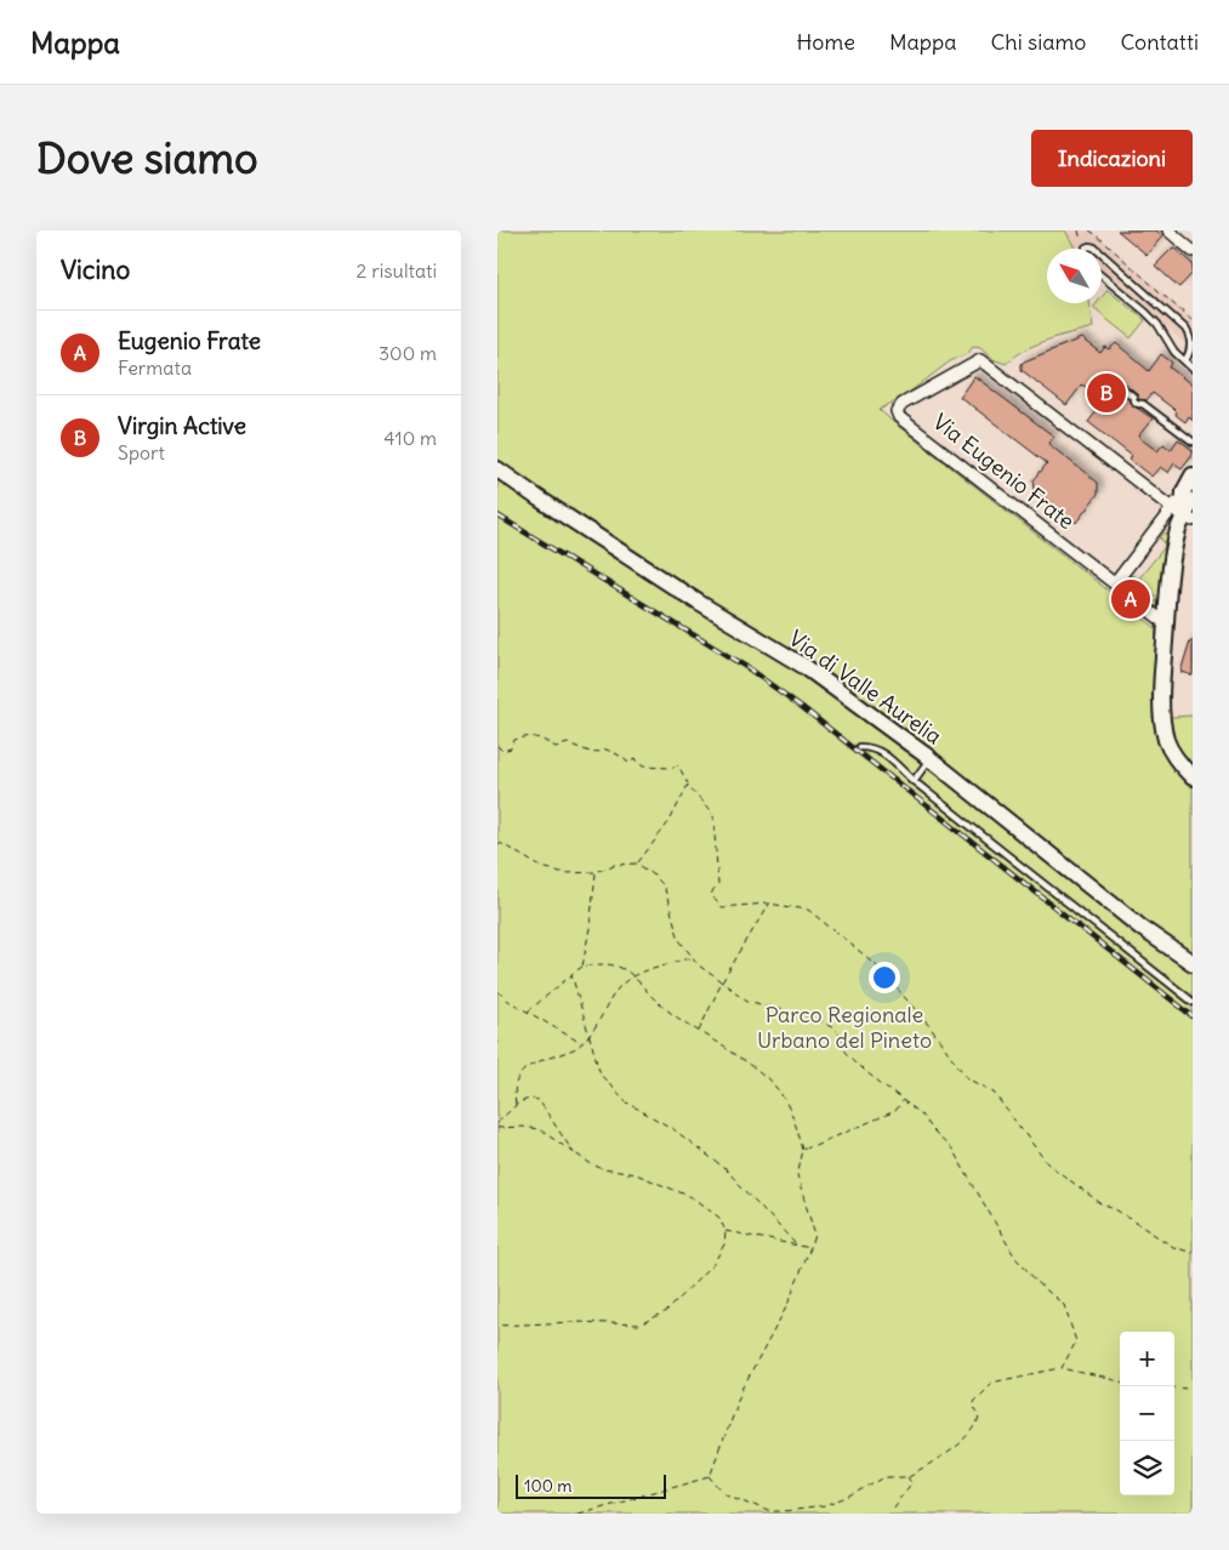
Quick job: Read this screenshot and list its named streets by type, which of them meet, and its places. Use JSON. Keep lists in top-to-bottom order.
{
  "streets": {
    "street": ["Via Eugenio Frate", "Via di Valle Aurelia"]
  },
  "parks": ["Parco Regionale Urbano del Pineto"],
  "scale_bar": "100 m",
  "north": "top left",
  "page": {
    "header": "Mappa",
    "nav": [
      "Home",
      "Mappa",
      "Chi siamo",
      "Contatti"
    ],
    "buttons": "Indicazioni",
    "title": "Dove siamo",
    "heading": ["Vicino", "2 risultati"],
    "list": [
      {
        "mark": "A",
        "name": "Eugenio Frate",
        "note": "Fermata",
        "value": "300 m"
      },
      {
        "mark": "B",
        "name": "Virgin Active",
        "note": "Sport",
        "value": "410 m"
      }
    ],
    "pins": ["B", "A"],
    "map_buttons": ["+", "−"],
    "scale": "100 m"
  }
}
